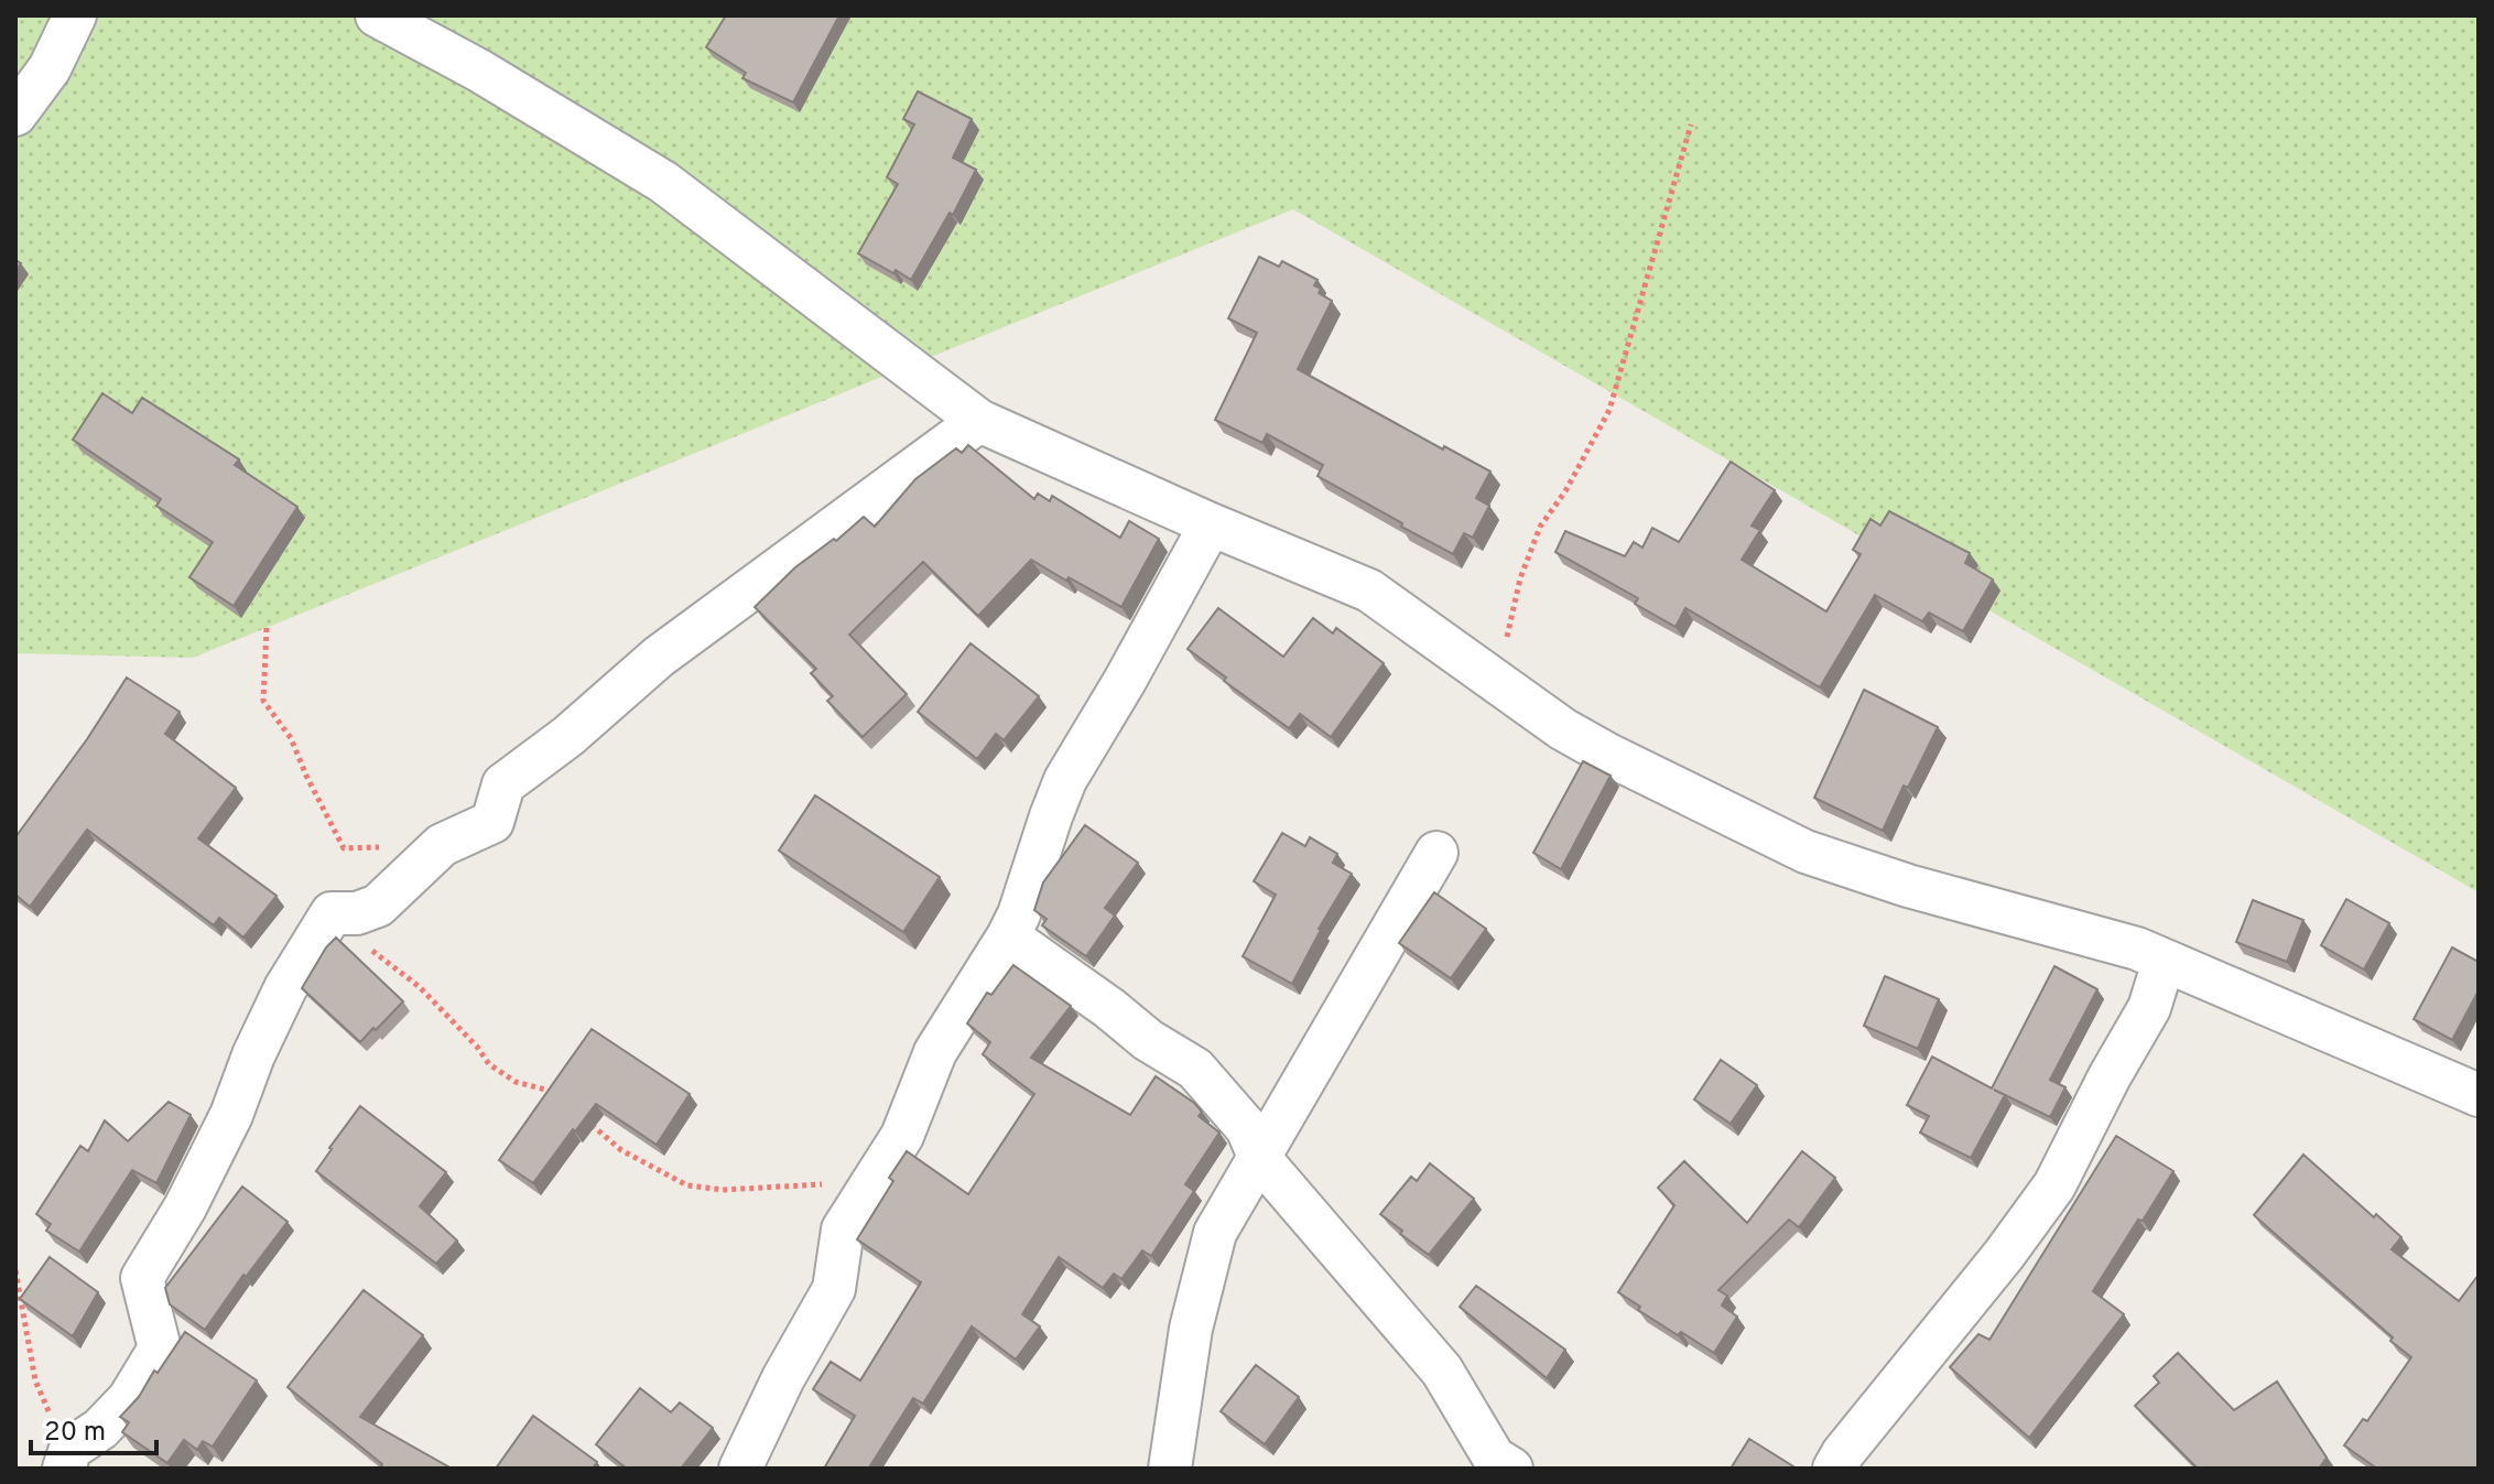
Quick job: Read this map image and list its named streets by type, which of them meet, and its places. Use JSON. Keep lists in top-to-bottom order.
{
  "scale_bar": "20 m"
}
